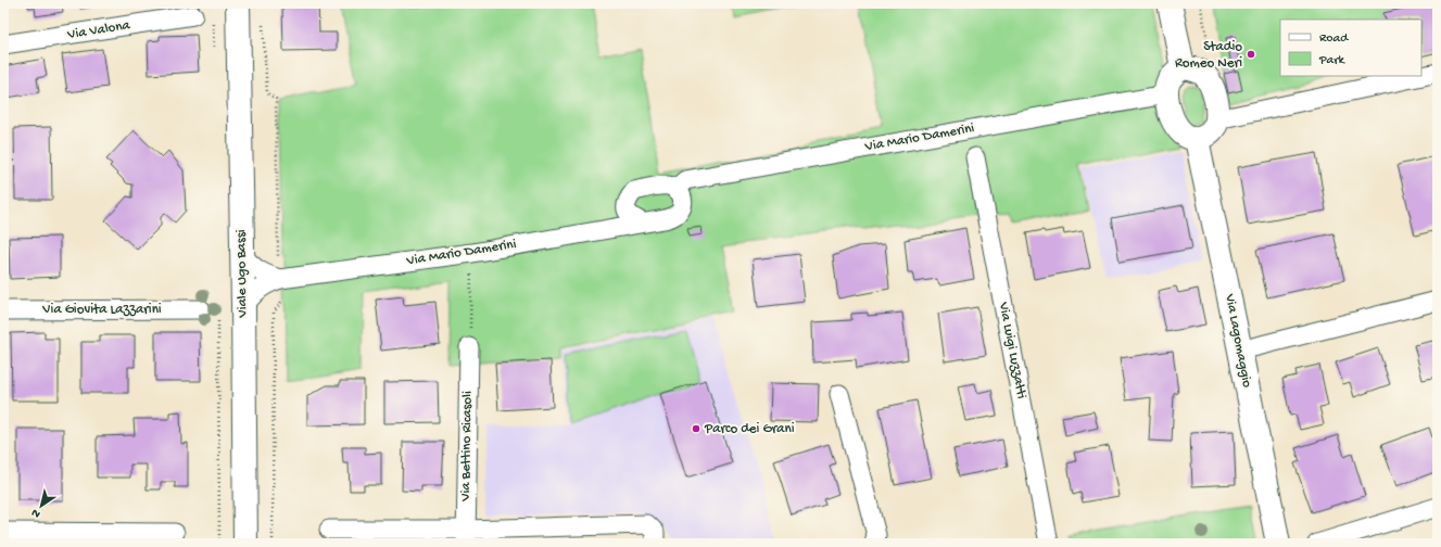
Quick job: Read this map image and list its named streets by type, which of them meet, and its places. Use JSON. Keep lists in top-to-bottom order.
{
  "streets": {
    "street": [
      "Via Valona",
      "Via Mario Damerini",
      "Viale Ugo Bassi",
      "Via Giovita Lazzarini",
      "Via Lagomaggio",
      "Via Luigi Luzzatti",
      "Via Bettino Ricasoli"
    ]
  },
  "crossings": [
    ["Via Mario Damerini", "Viale Ugo Bassi"],
    ["Via Mario Damerini", "Via Lagomaggio"]
  ],
  "places": ["Stadio Romeo Neri", "Parco dei Grani"],
  "legend": ["Road", "Park"],
  "north": "bottom left"
}
